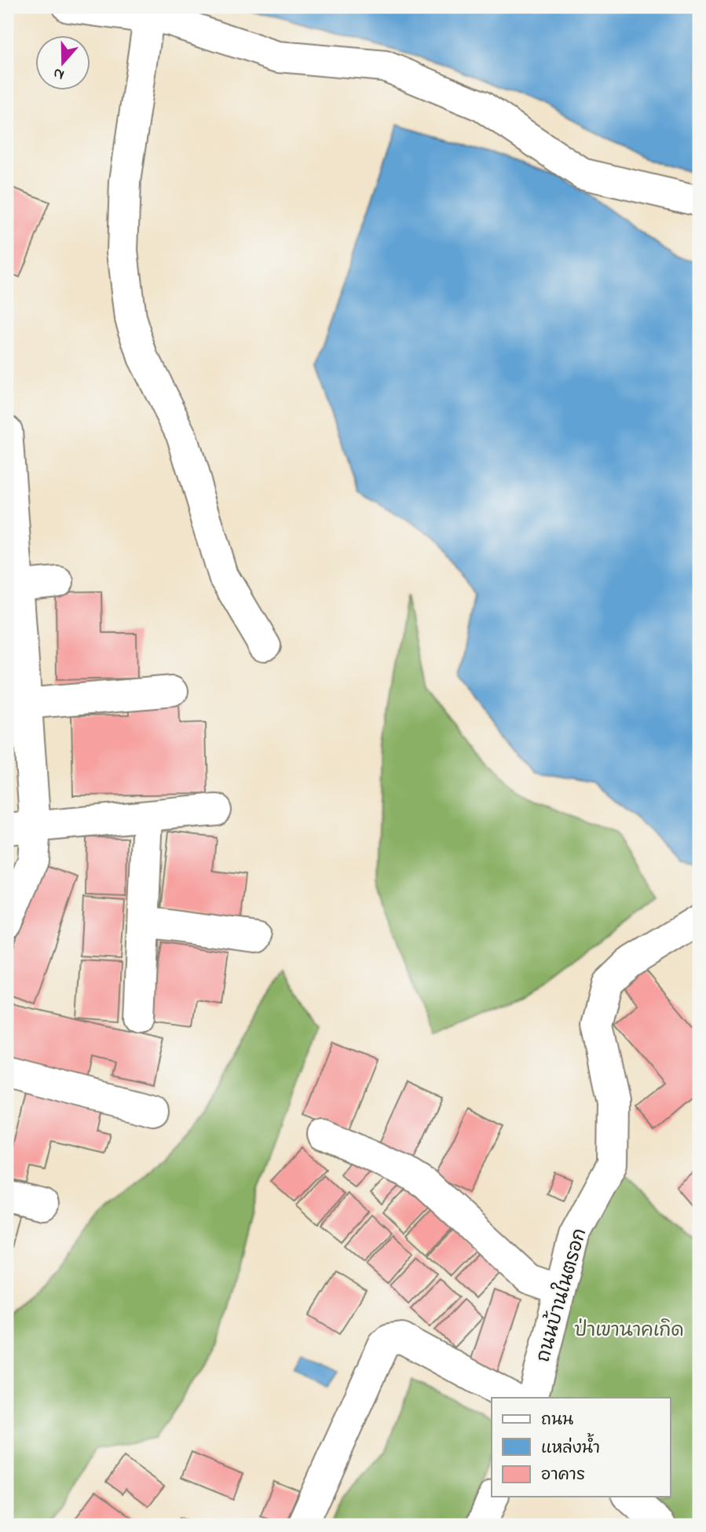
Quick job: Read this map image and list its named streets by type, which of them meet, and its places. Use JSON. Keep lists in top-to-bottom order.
{
  "streets": {
    "street": ["ถนนบ้านในตรอก"]
  },
  "parks": ["ป่าเขานาคเกิด"],
  "legend": ["ถนน", "แหล่งน้ำ", "อาคาร"],
  "north": "bottom"
}
